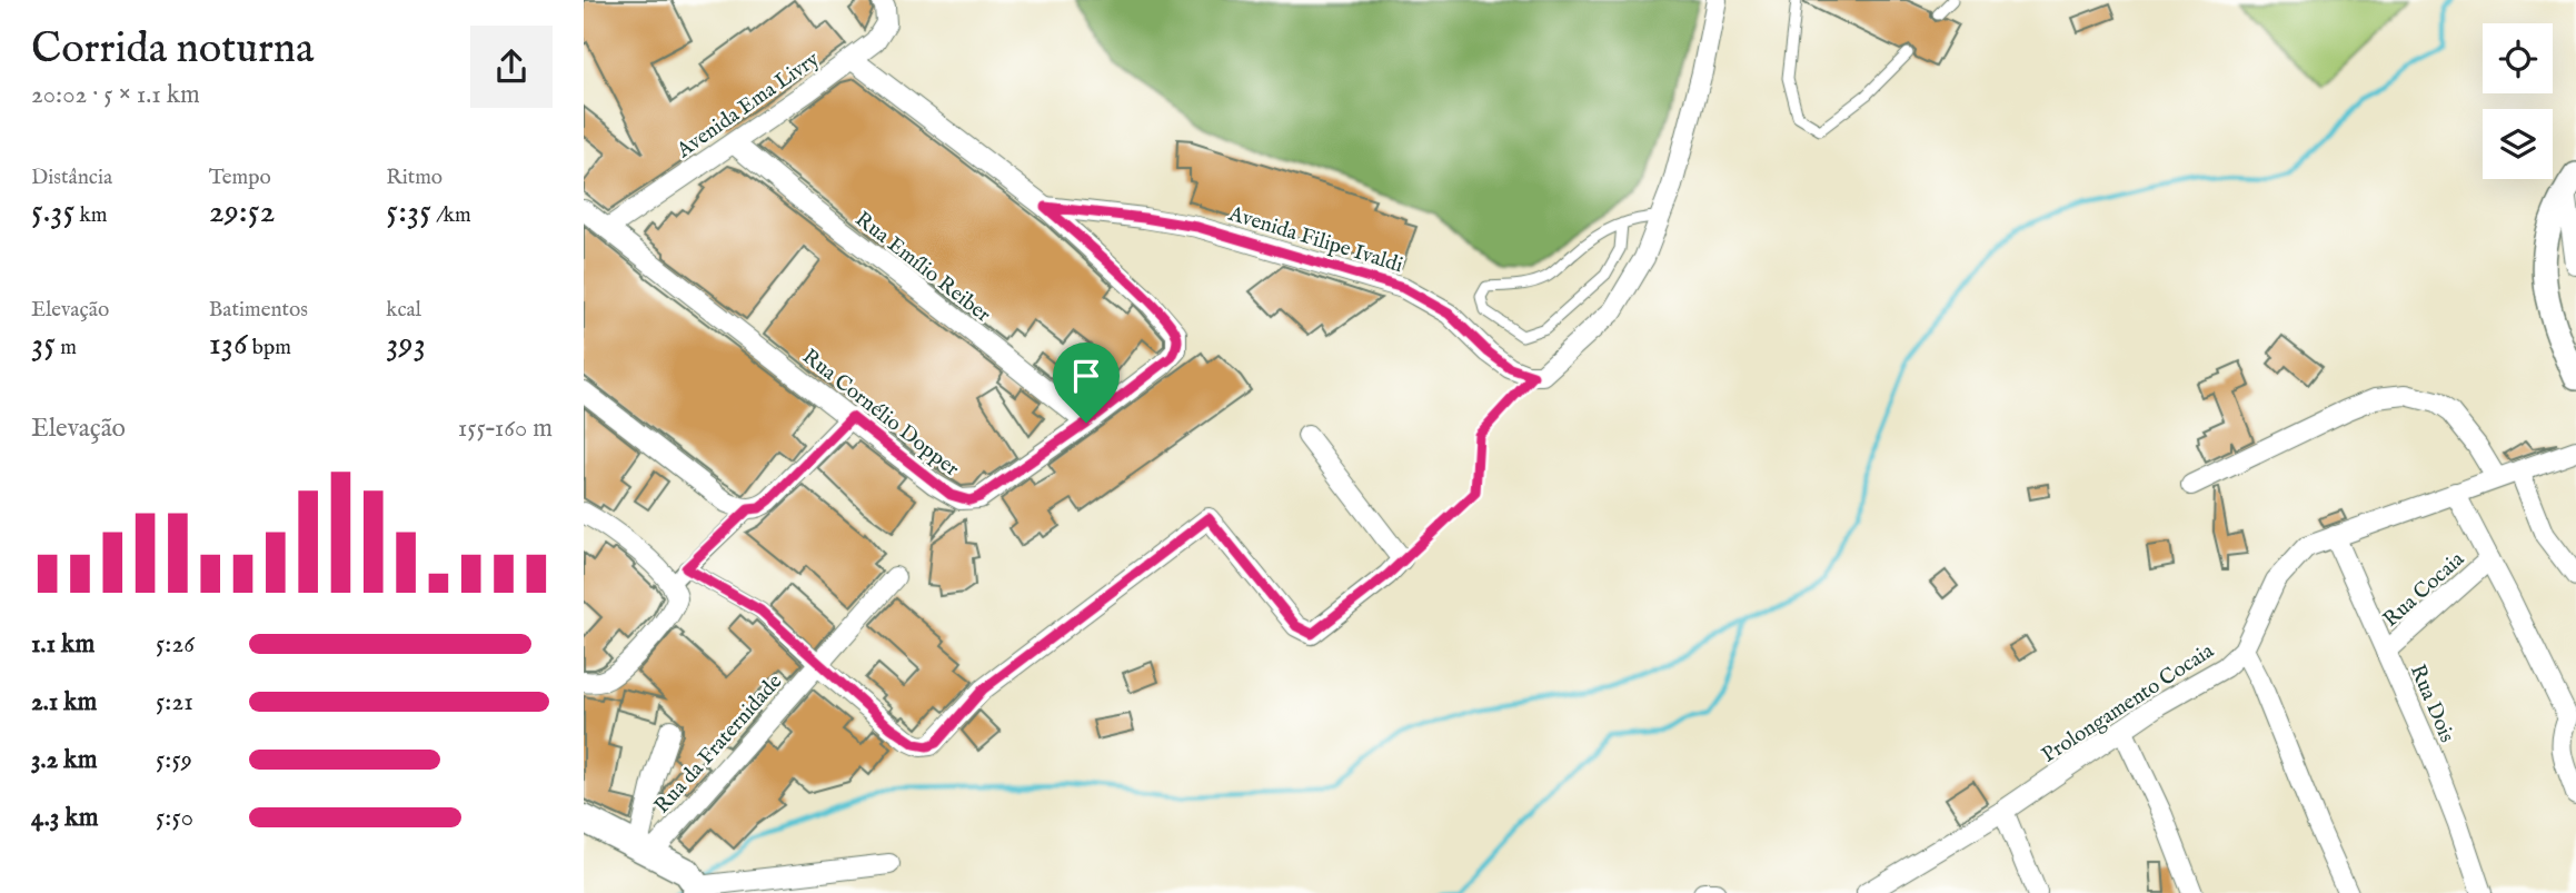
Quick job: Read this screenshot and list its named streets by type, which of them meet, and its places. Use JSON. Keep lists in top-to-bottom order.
{
  "streets": {
    "street": [
      "Avenida Ema Livry",
      "Avenida Filipe Ivaldi",
      "Rua Emílio Reiber",
      "Rua Cornélio Dopper",
      "Rua Cocaia",
      "Prolongamento Cocaia",
      "Rua Dois",
      "Rua da Fraternidade"
    ]
  },
  "crossings": [
    ["Avenida Ema Livry", "Rua Emílio Reiber"],
    ["Avenida Ema Livry", "Rua Cornélio Dopper"],
    ["Avenida Filipe Ivaldi", "Rua Cornélio Dopper"],
    ["Rua Emílio Reiber", "Rua Cornélio Dopper"],
    ["Rua Cocaia", "Prolongamento Cocaia"],
    ["Rua Cocaia", "Rua Dois"],
    ["Prolongamento Cocaia", "Rua Dois"]
  ],
  "page": {
    "heading": ["Corrida noturna", "20:02 · 5 × 1.1 km"],
    "stats": [
      ["Distância", "5.35 km"],
      ["Tempo", "29:52"],
      ["Ritmo", "5:35 /km"],
      ["Elevação", "35 m"],
      ["Batimentos", "136 bpm"],
      ["kcal", "393"]
    ],
    "chart": ["Elevação", "155–160 m"],
    "list": [
      {
        "name": "1.1 km",
        "note": "5:26"
      },
      {
        "name": "2.1 km",
        "note": "5:21"
      },
      {
        "name": "3.2 km",
        "note": "5:59"
      },
      {
        "name": "4.3 km",
        "note": "5:50"
      }
    ]
  }
}
